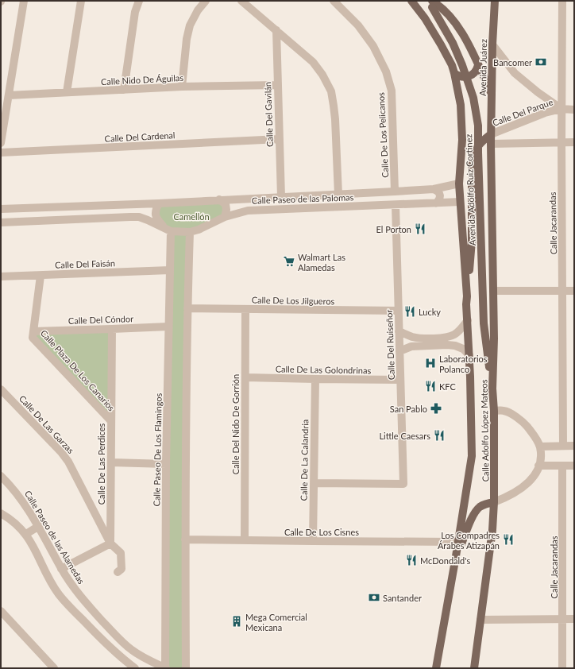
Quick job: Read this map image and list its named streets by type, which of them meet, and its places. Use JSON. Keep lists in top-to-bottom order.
{
  "streets": {
    "main road": ["Avenida Juárez", "Avenida Adolfo Ruiz Cortinez", "Calle Adolfo López Mateos"],
    "street": [
      "Calle Nido De Águilas",
      "Calle Del Parque",
      "Calle Del Gavilán",
      "Calle De Los Pelicanos",
      "Calle Del Cardenal",
      "Calle Paseo de las Palomas",
      "Calle Jacarandas",
      "Calle Del Faisán",
      "Calle De Los Jilgueros",
      "Calle Del Cóndor",
      "Calle Del Ruiseñor",
      "Calle De Las Golondrinas",
      "Calle Plaza De Los Canarios",
      "Calle De Las Garzas",
      "Calle Del Nido De Gorrión",
      "Calle Paseo De Los Flamingos",
      "Calle De La Calandria",
      "Calle De Las Perdices",
      "Calle De Los Cisnes",
      "Calle Paseo de las Alamedas"
    ]
  },
  "crossings": [
    ["Avenida Juárez", "Calle Del Parque"],
    ["Avenida Juárez", "Calle Adolfo López Mateos"],
    ["Calle Nido De Águilas", "Calle Del Gavilán"],
    ["Calle Del Parque", "Calle Jacarandas"],
    ["Calle Del Parque", "Calle Adolfo López Mateos"],
    ["Calle Del Gavilán", "Calle Del Cardenal"],
    ["Calle Del Gavilán", "Calle Paseo de las Palomas"],
    ["Calle De Los Pelicanos", "Calle Paseo de las Palomas"],
    ["Avenida Adolfo Ruiz Cortinez", "Calle Paseo de las Palomas"],
    ["Avenida Adolfo Ruiz Cortinez", "Calle Adolfo López Mateos"],
    ["Calle Paseo de las Palomas", "Calle Del Ruiseñor"],
    ["Calle Paseo de las Palomas", "Calle Adolfo López Mateos"],
    ["Calle Paseo de las Palomas", "Calle Paseo De Los Flamingos"],
    ["Calle Del Faisán", "Calle Plaza De Los Canarios"],
    ["Calle Del Faisán", "Calle Paseo De Los Flamingos"],
    ["Calle De Los Jilgueros", "Calle Del Ruiseñor"],
    ["Calle De Los Jilgueros", "Calle Del Nido De Gorrión"],
    ["Calle Del Cóndor", "Calle Plaza De Los Canarios"],
    ["Calle Del Cóndor", "Calle Paseo De Los Flamingos"],
    ["Calle Del Cóndor", "Calle De Las Perdices"],
    ["Calle Del Ruiseñor", "Calle De Las Golondrinas"],
    ["Calle Del Ruiseñor", "Calle De La Calandria"],
    ["Calle De Las Golondrinas", "Calle Del Nido De Gorrión"],
    ["Calle De Las Golondrinas", "Calle De La Calandria"],
    ["Calle Plaza De Los Canarios", "Calle De Las Perdices"],
    ["Calle De Las Garzas", "Calle De Las Perdices"],
    ["Calle Del Nido De Gorrión", "Calle De Los Cisnes"],
    ["Calle Adolfo López Mateos", "Calle De Los Cisnes"],
    ["Calle Paseo De Los Flamingos", "Calle Paseo de las Alamedas"],
    ["Calle De La Calandria", "Calle De Los Cisnes"]
  ],
  "parks": ["Camellón"],
  "places": {
    "bank": ["Bancomer", "Santander"],
    "restaurant": [
      "El Porton",
      "Lucky",
      "KFC",
      "Little Caesars",
      "Los Compadres Árabes Atizapán",
      "McDondald's"
    ],
    "supermarket": ["Walmart Las Alamedas"],
    "hospital": ["Laboratorios Polanco"],
    "pharmacy": ["San Pablo"],
    "building": ["Mega Comercial Mexicana"]
  }
}
